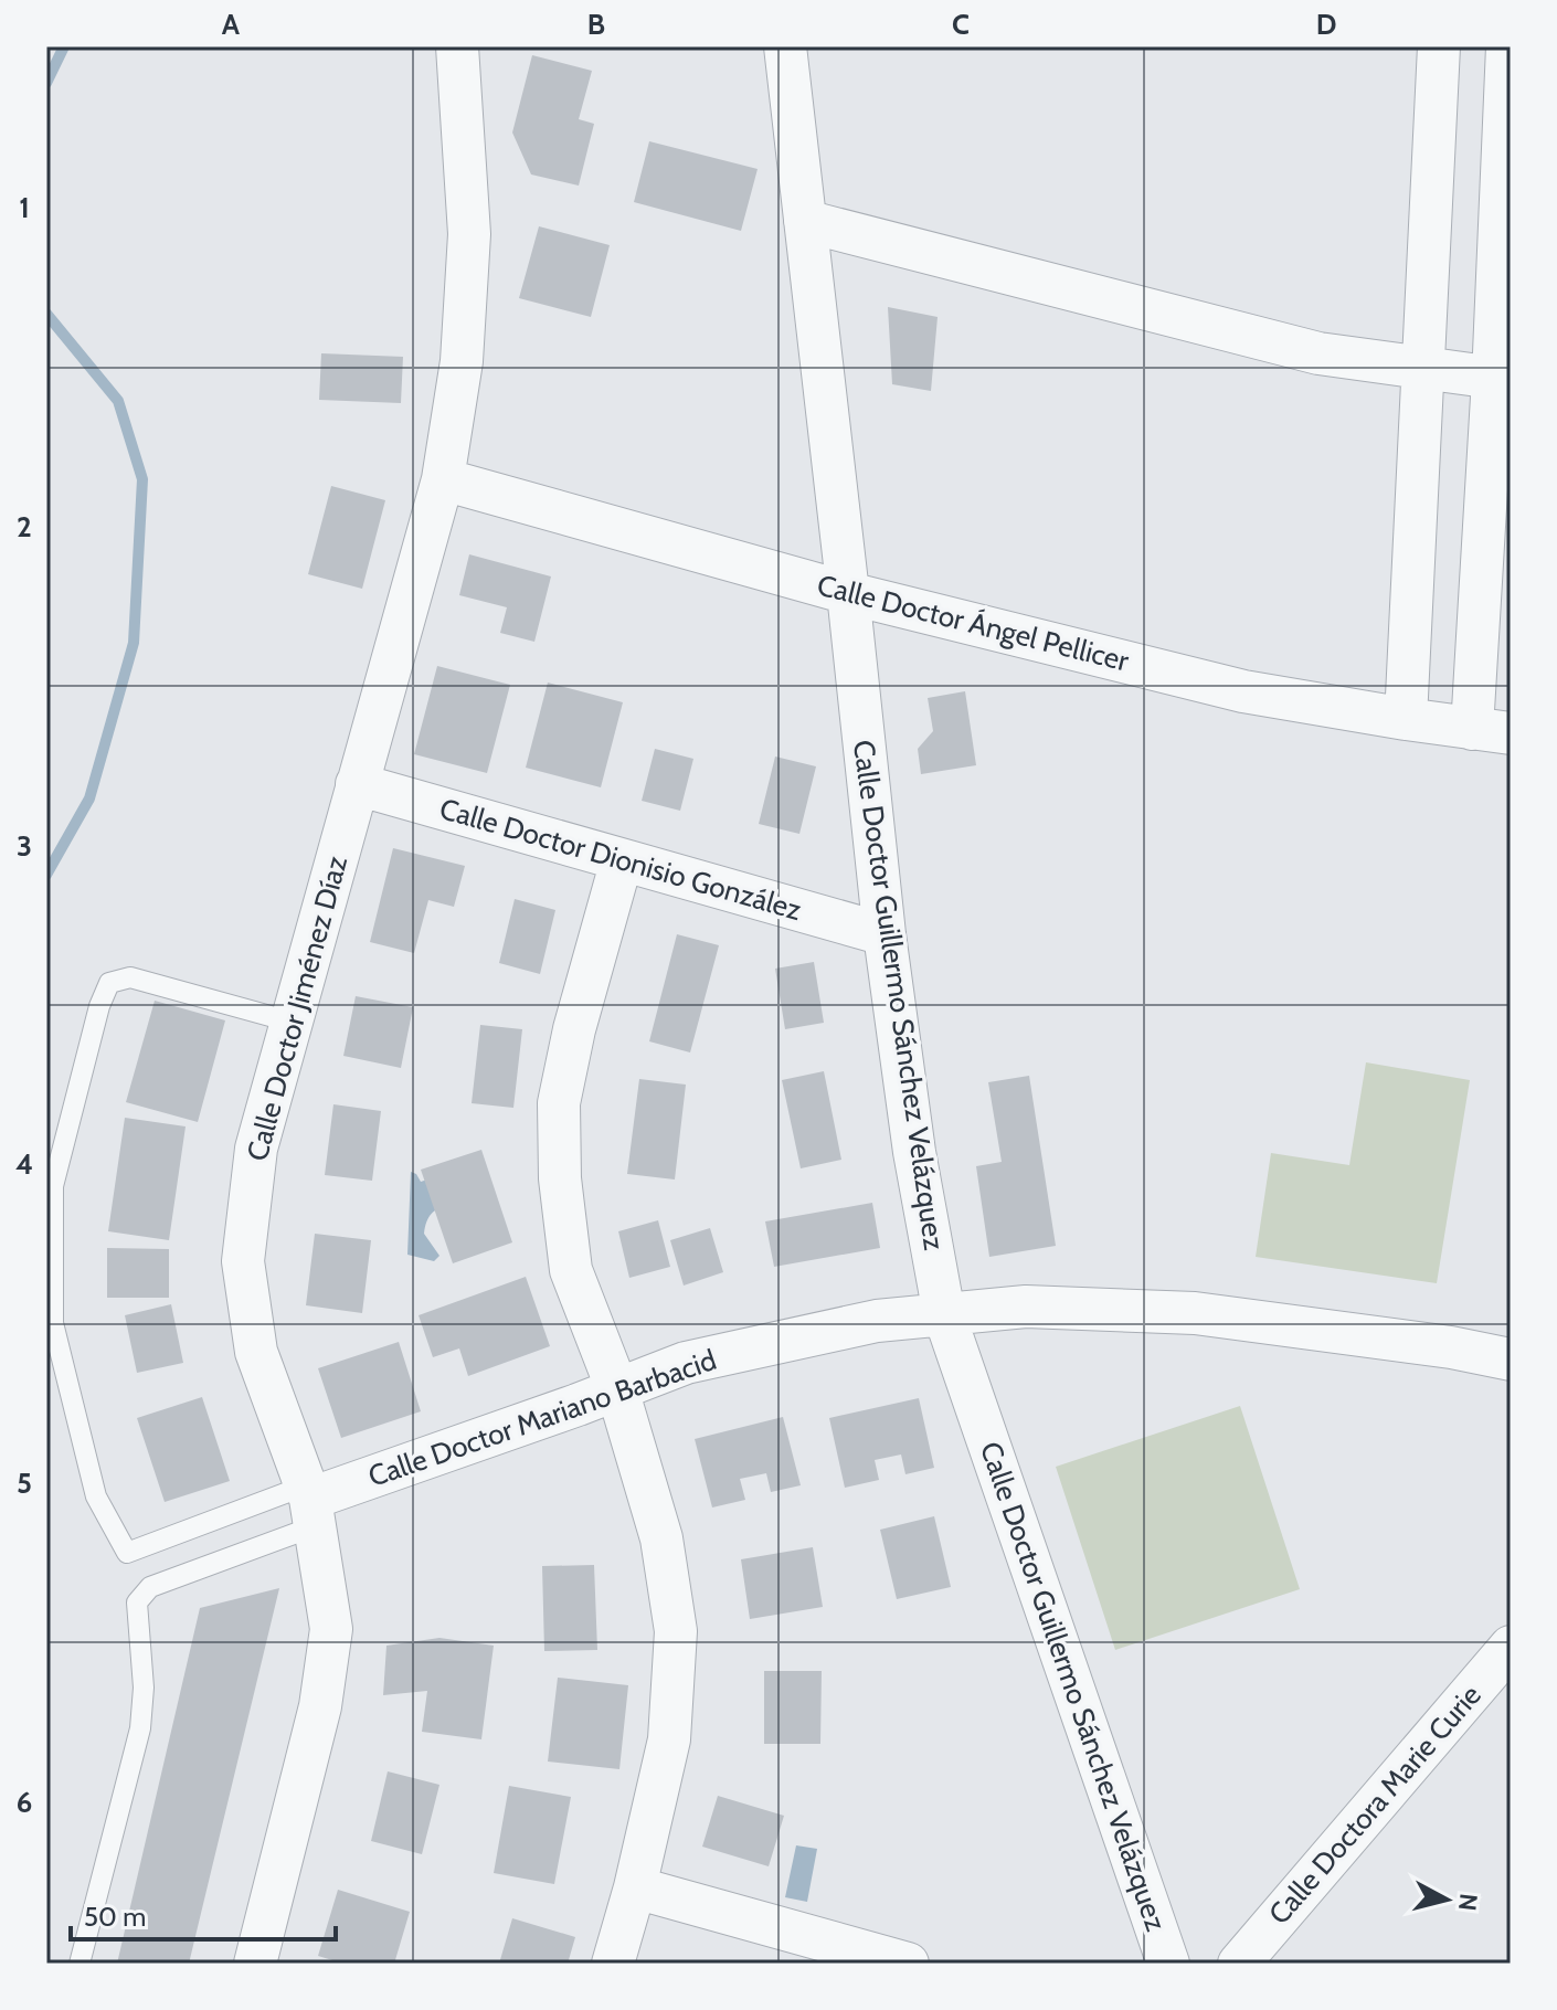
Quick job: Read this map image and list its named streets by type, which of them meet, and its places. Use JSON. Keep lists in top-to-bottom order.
{
  "streets": {
    "street": [
      "Calle Doctor Ángel Pellicer",
      "Calle Doctor Dionisio González",
      "Calle Doctor Guillermo Sánchez Velázquez",
      "Calle Doctor Jiménez Díaz",
      "Calle Doctor Mariano Barbacid",
      "Calle Doctora Marie Curie"
    ]
  },
  "crossings": [
    ["Calle Doctor Ángel Pellicer", "Calle Doctor Guillermo Sánchez Velázquez"],
    ["Calle Doctor Ángel Pellicer", "Calle Doctor Jiménez Díaz"],
    ["Calle Doctor Dionisio González", "Calle Doctor Guillermo Sánchez Velázquez"],
    ["Calle Doctor Dionisio González", "Calle Doctor Jiménez Díaz"],
    ["Calle Doctor Guillermo Sánchez Velázquez", "Calle Doctor Mariano Barbacid"],
    ["Calle Doctor Jiménez Díaz", "Calle Doctor Mariano Barbacid"]
  ],
  "scale_bar": "50 m",
  "north": "right",
  "grid": {
    "columns": [
      "A",
      "B",
      "C",
      "D"
    ],
    "rows": [
      "1",
      "2",
      "3",
      "4",
      "5",
      "6"
    ]
  }
}
